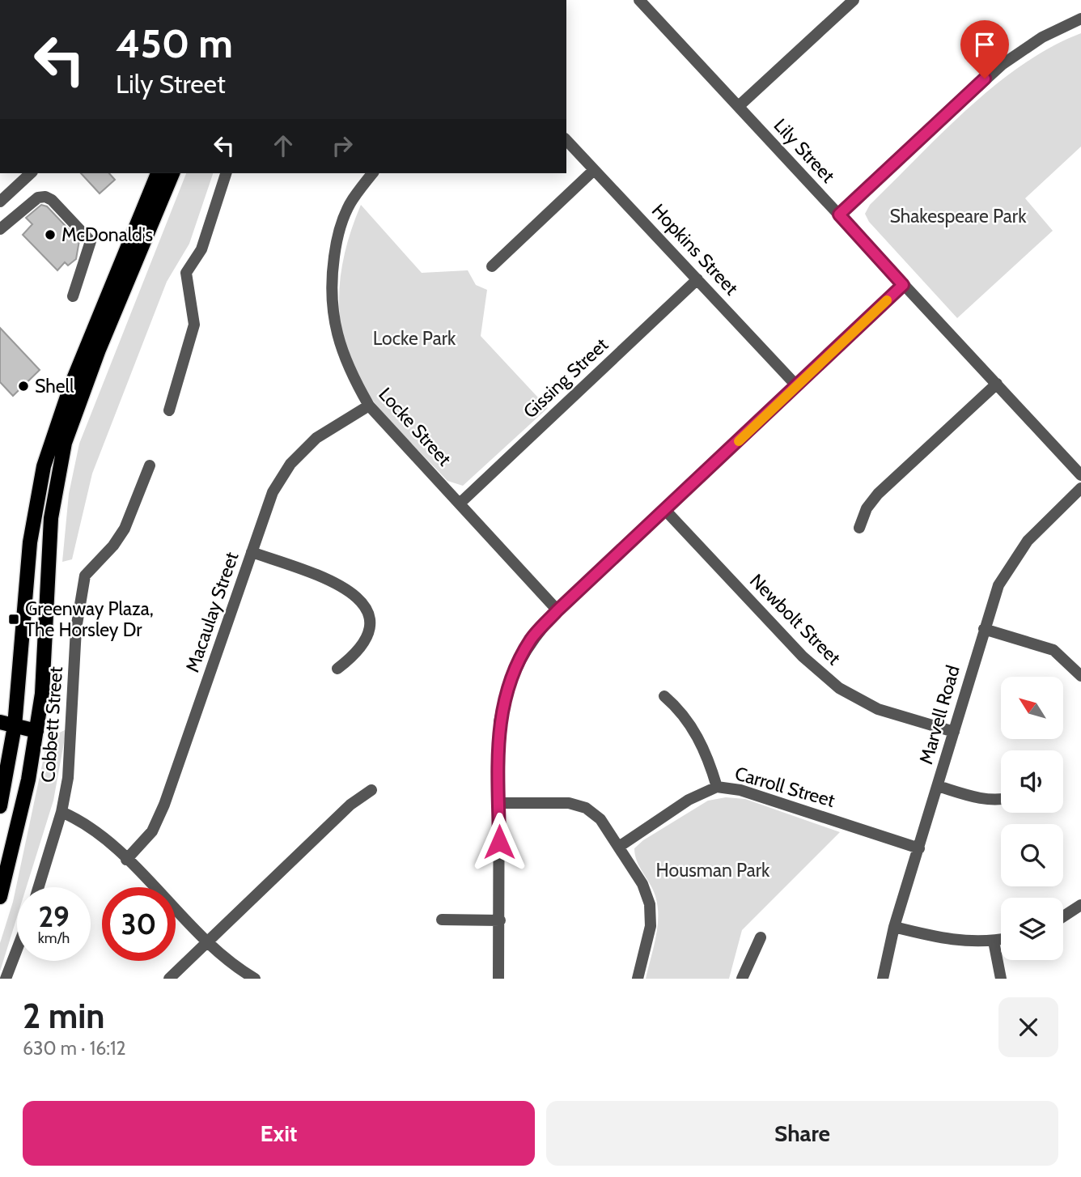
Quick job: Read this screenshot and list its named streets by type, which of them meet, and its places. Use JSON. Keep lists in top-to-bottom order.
{
  "streets": {
    "street": [
      "Lily Street",
      "Hopkins Street",
      "Gissing Street",
      "Locke Street",
      "Macaulay Street",
      "Newbolt Street",
      "Marvell Road",
      "Cobbett Street",
      "Carroll Street"
    ]
  },
  "crossings": [
    ["Hopkins Street", "Gissing Street"],
    ["Gissing Street", "Locke Street"],
    ["Locke Street", "Macaulay Street"],
    ["Newbolt Street", "Marvell Road"],
    ["Marvell Road", "Carroll Street"]
  ],
  "parks": ["Shakespeare Park", "Locke Park", "Housman Park"],
  "places": {
    "other": ["McDonald's", "Shell"],
    "transit": ["Greenway Plaza, The Horsley Dr"]
  },
  "north": "top left",
  "page": {
    "turn": ["450 m", "Lily Street"],
    "speed": "29 km/h",
    "limit": "30",
    "heading": ["2 min", "630 m · 16:12"],
    "buttons": ["Exit", "Share"]
  }
}
